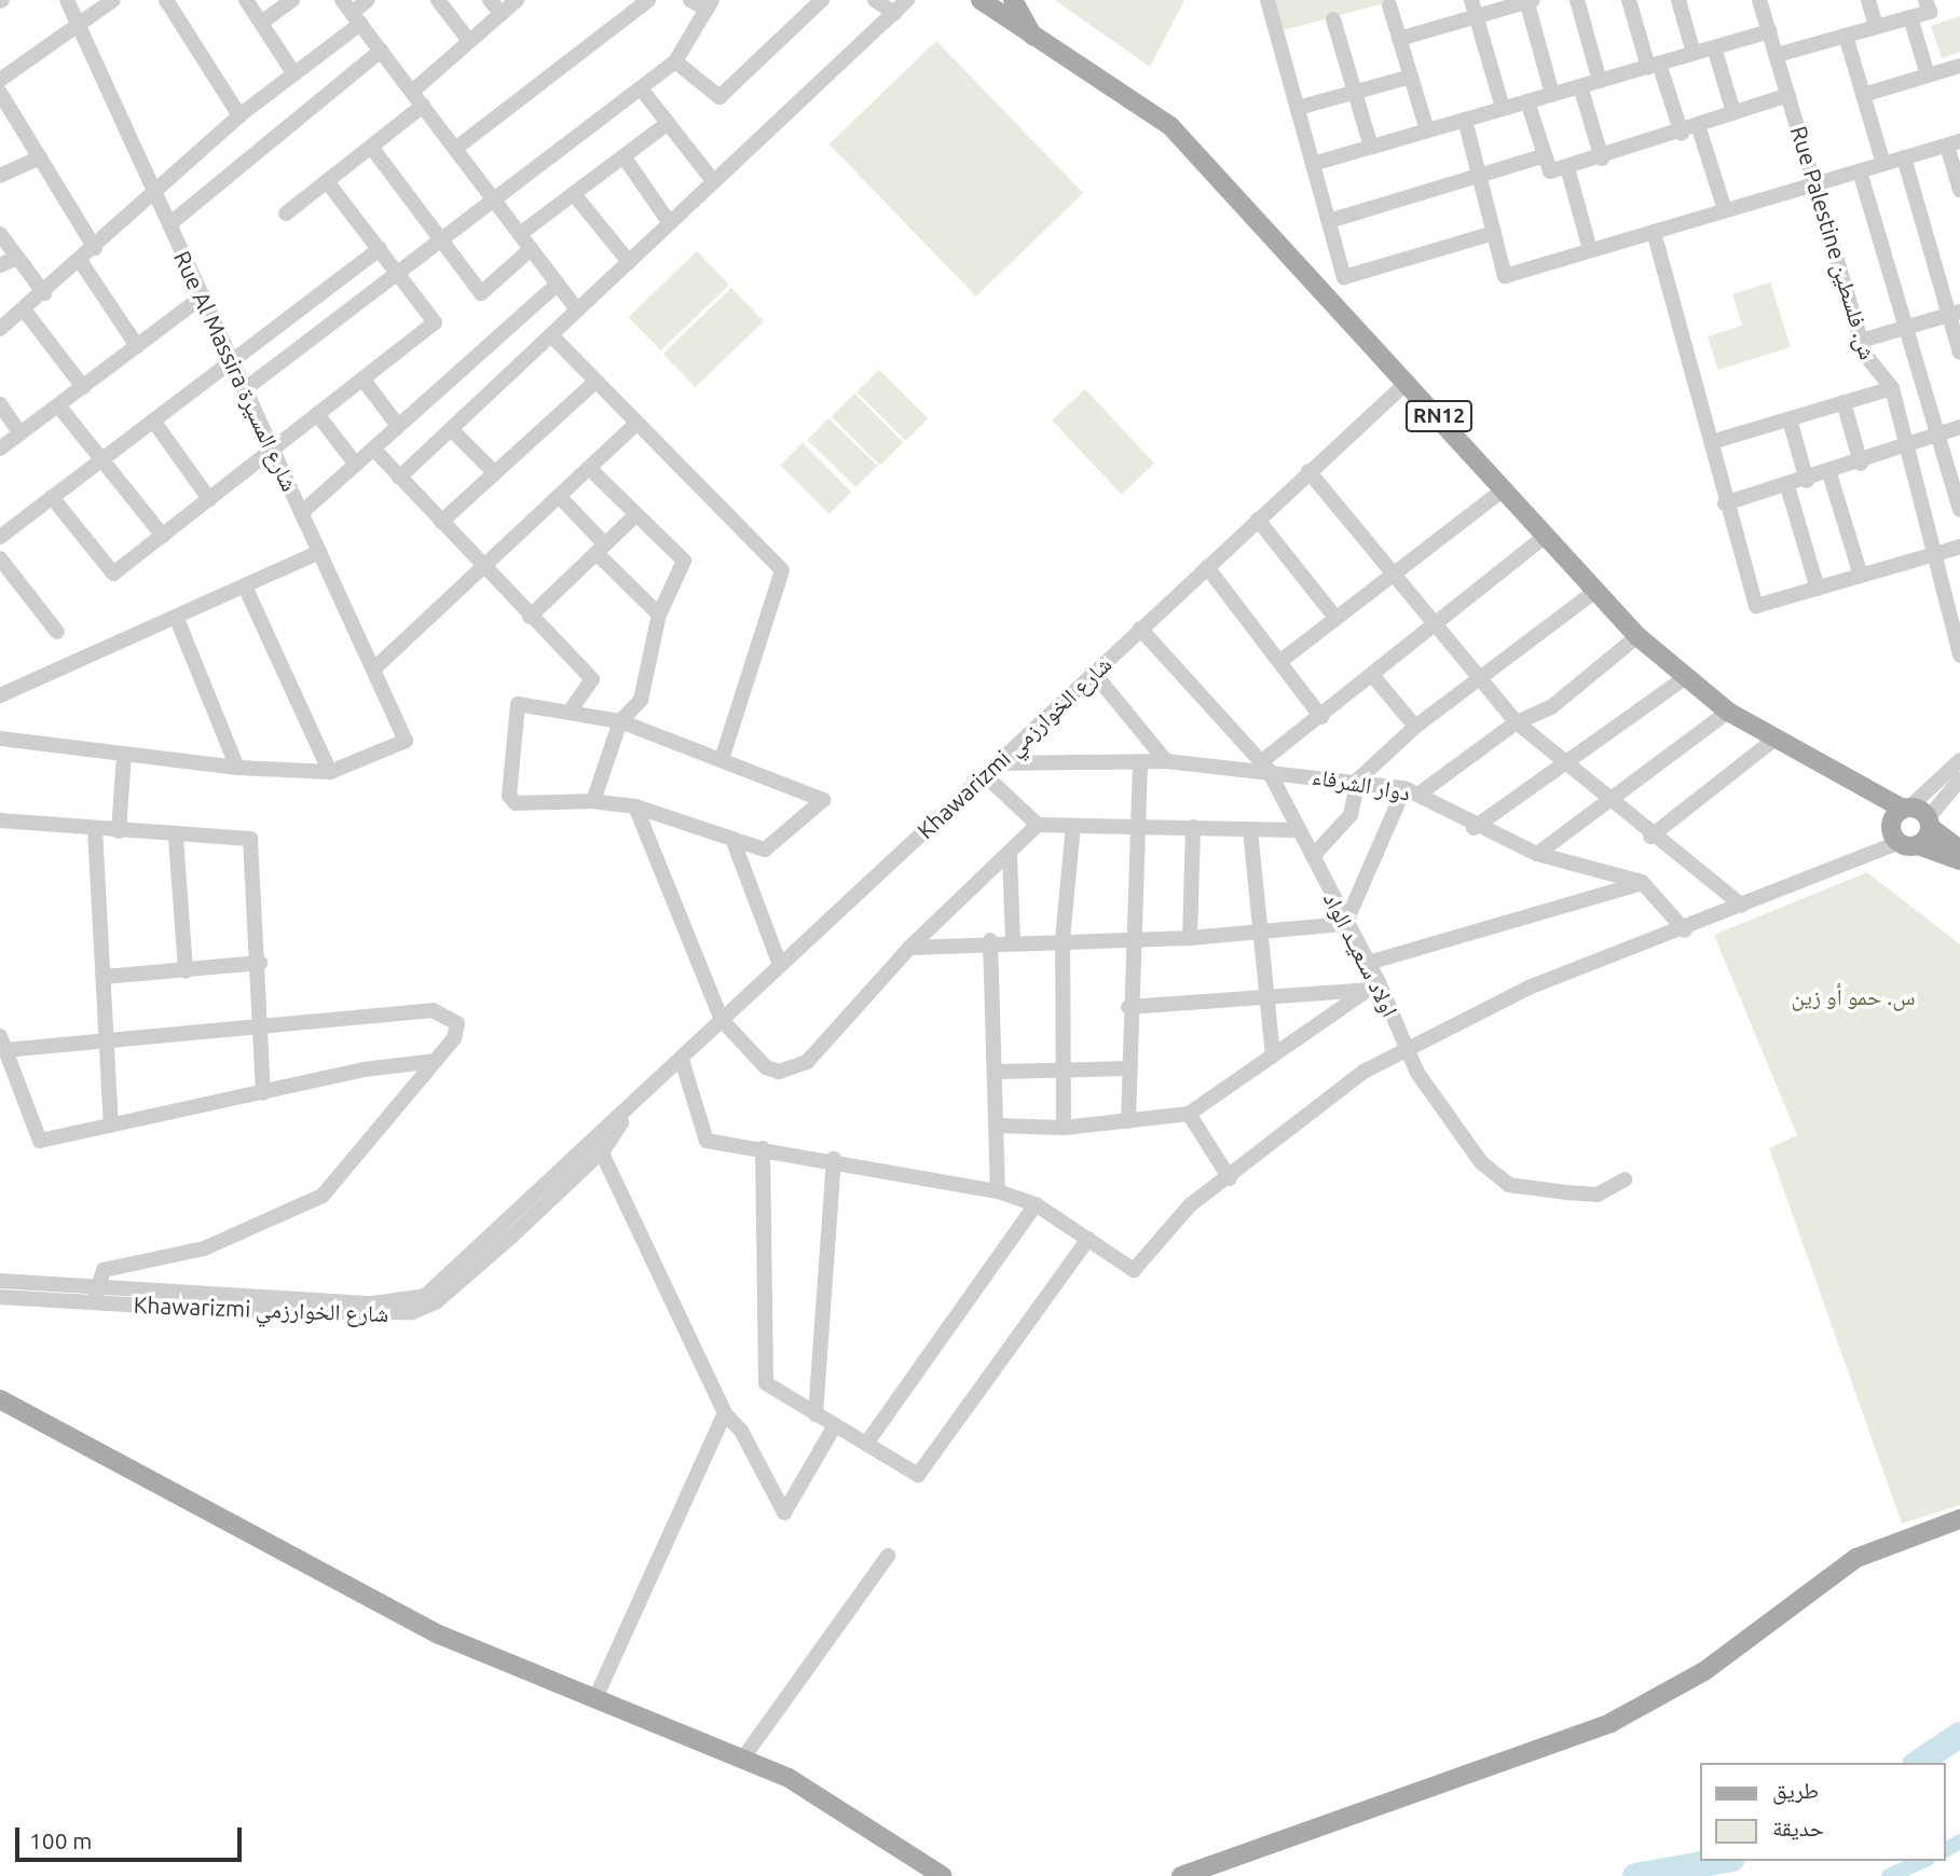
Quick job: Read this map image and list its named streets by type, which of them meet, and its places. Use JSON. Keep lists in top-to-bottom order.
{
  "streets": {
    "main road": ["RN12"],
    "street": [
      "Rue Palestine ش. فلسطين",
      "Rue Al Massira شارع المسيرة",
      "Khawarizmi شارع الخوارزمي",
      "دوار الشرفاء",
      "اولاد سـعيـد الواد"
    ]
  },
  "crossings": [
    ["RN12", "Khawarizmi شارع الخوارزمي"],
    ["Khawarizmi شارع الخوارزمي", "دوار الشرفاء"],
    ["Khawarizmi شارع الخوارزمي", "اولاد سـعيـد الواد"],
    ["دوار الشرفاء", "اولاد سـعيـد الواد"]
  ],
  "parks": ["س. حمو أو زين"],
  "legend": ["طريق", "حديقة"],
  "scale_bar": "100 m"
}
